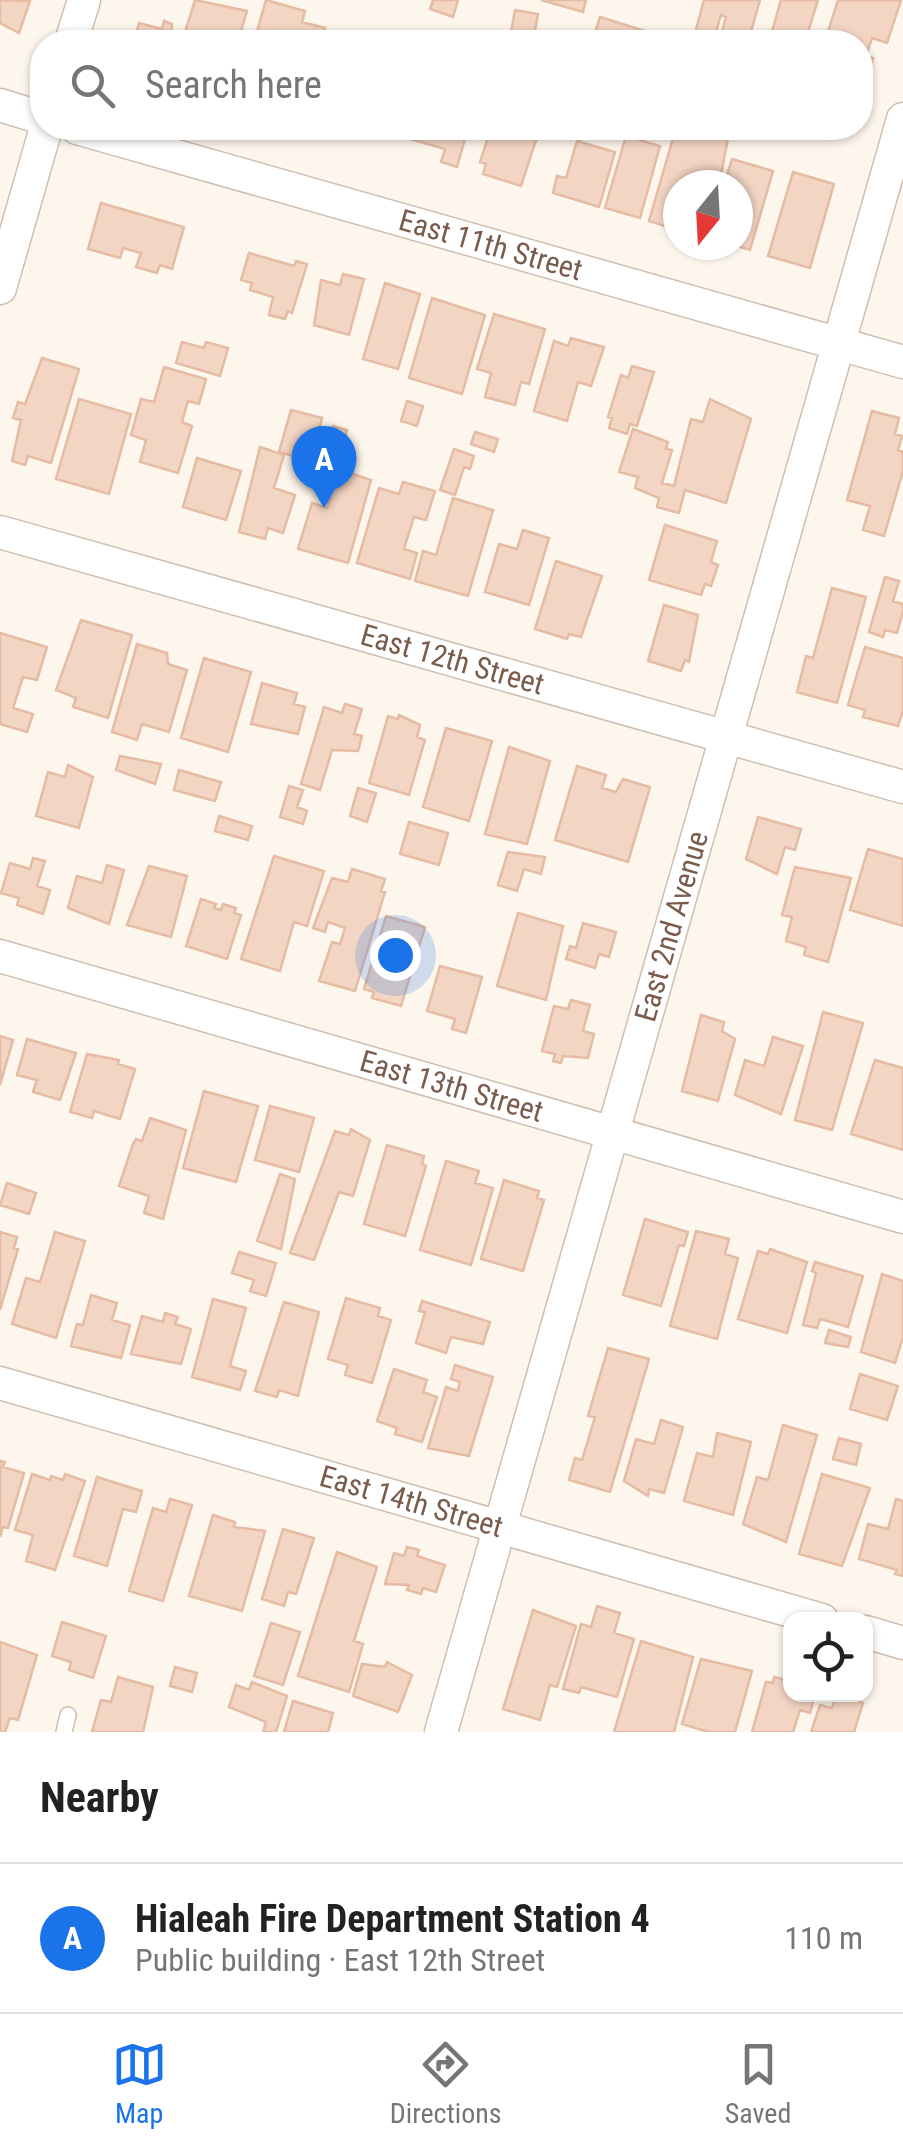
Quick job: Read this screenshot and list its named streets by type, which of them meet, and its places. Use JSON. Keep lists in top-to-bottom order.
{
  "streets": {
    "street": [
      "East 11th Street",
      "East 12th Street",
      "East 2nd Avenue",
      "East 13th Street",
      "East 14th Street"
    ]
  },
  "crossings": [
    ["East 11th Street", "East 2nd Avenue"],
    ["East 12th Street", "East 2nd Avenue"],
    ["East 2nd Avenue", "East 13th Street"],
    ["East 2nd Avenue", "East 14th Street"]
  ],
  "north": "bottom",
  "page": {
    "search": "Search here",
    "pins": "A",
    "heading": "Nearby",
    "list": [
      {
        "mark": "A",
        "name": "Hialeah Fire Department Station 4",
        "note": "Public building · East 12th Street",
        "value": "110 m"
      }
    ],
    "nav": ["Map", "Directions", "Saved"]
  }
}
